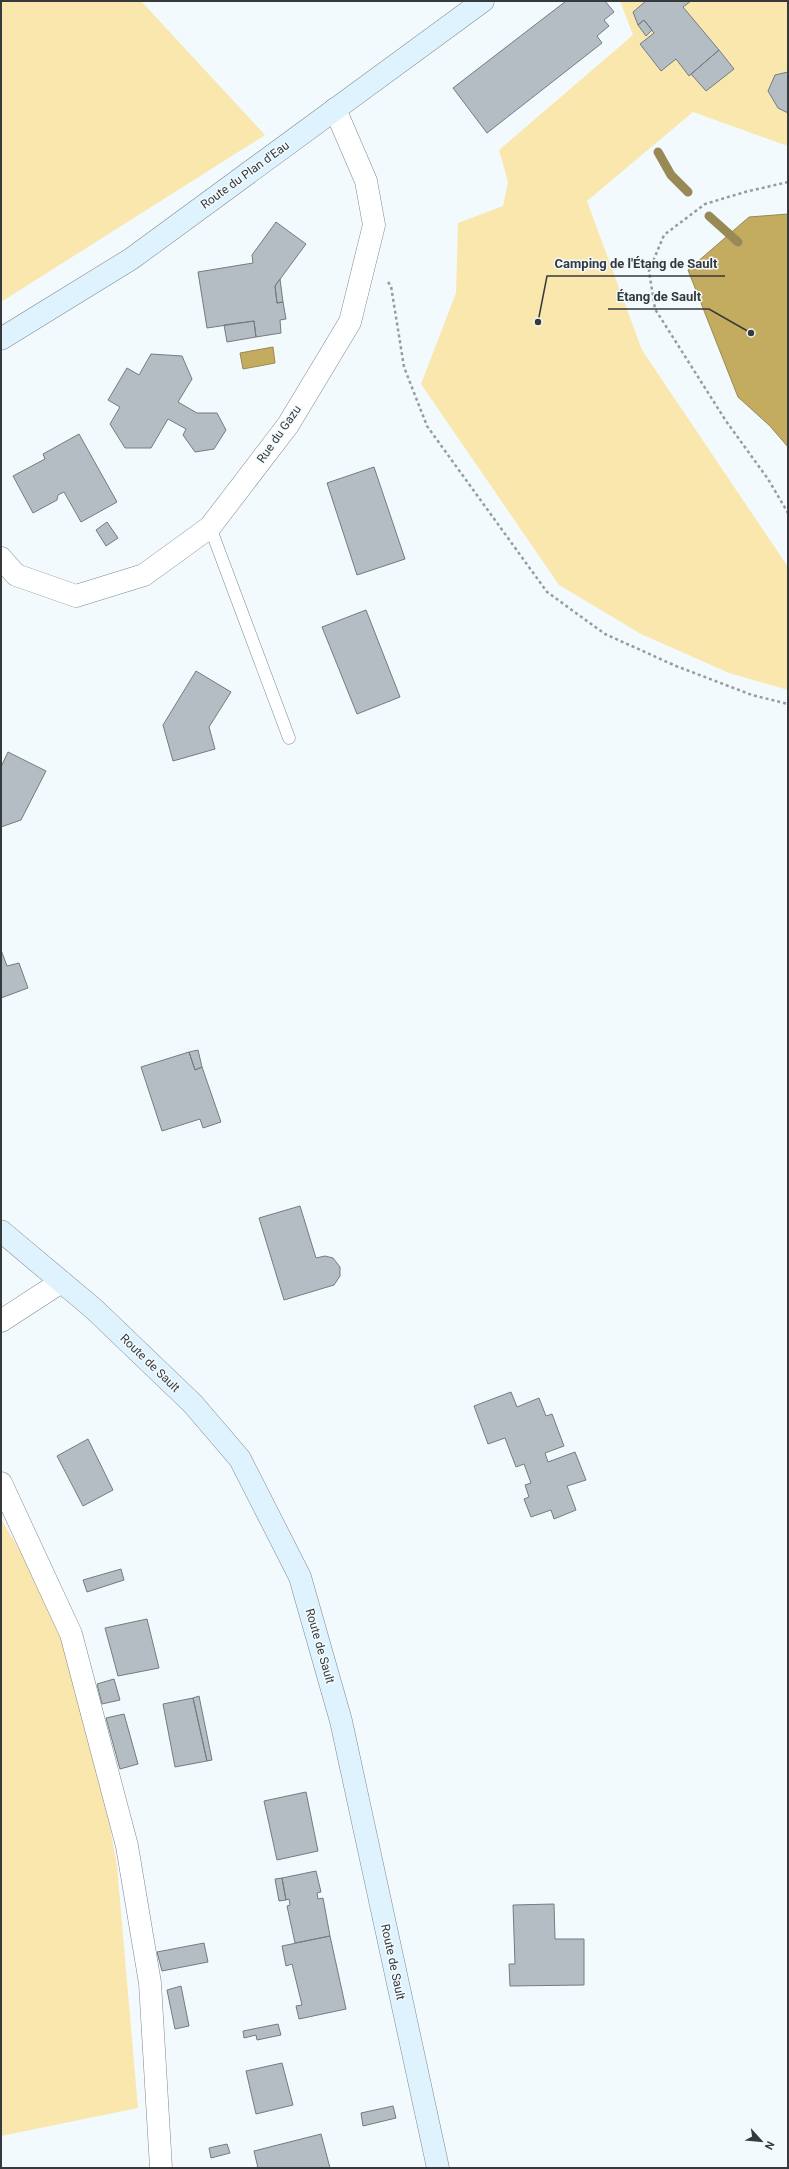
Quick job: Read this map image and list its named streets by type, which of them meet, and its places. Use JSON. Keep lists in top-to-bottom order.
{
  "streets": {
    "street": ["Route du Plan d'Eau", "Rue du Gazu", "Route de Sault"]
  },
  "crossings": [
    ["Route du Plan d'Eau", "Rue du Gazu"]
  ],
  "places": ["Camping de l'Étang de Sault", "Étang de Sault"],
  "north": "bottom right"
}
